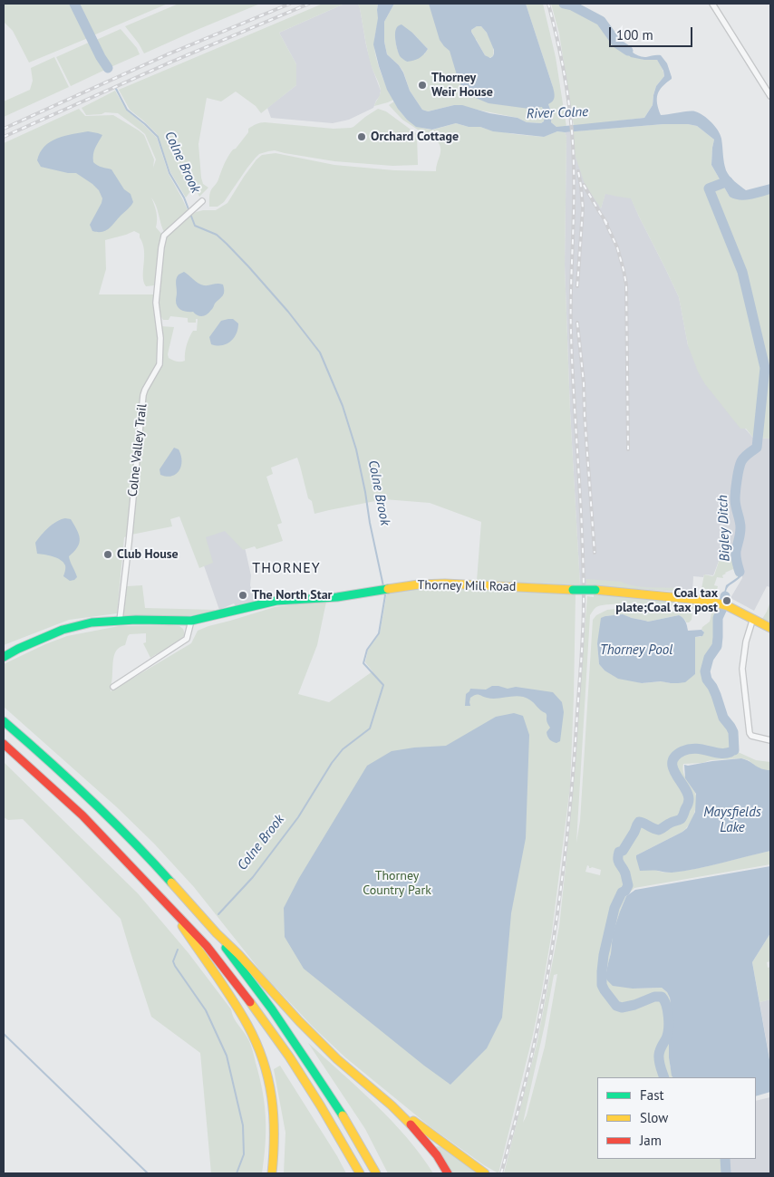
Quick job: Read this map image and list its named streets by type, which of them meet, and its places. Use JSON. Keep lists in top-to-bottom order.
{
  "streets": {
    "main road": ["Thorney Mill Road"],
    "street": ["Colne Valley Trail"]
  },
  "crossings": [
    ["Colne Valley Trail", "Thorney Mill Road"]
  ],
  "districts": ["THORNEY"],
  "water": [
    "River Colne",
    "Colne Brook",
    "Bigley Ditch",
    "Thorney Pool",
    "Maysfields Lake"
  ],
  "parks": ["Thorney Country Park"],
  "places": [
    "Thorney Weir House",
    "Orchard Cottage",
    "Club House",
    "The North Star",
    "Coal tax plate;Coal tax post"
  ],
  "legend": ["Fast", "Slow", "Jam"],
  "scale_bar": "100 m"
}
